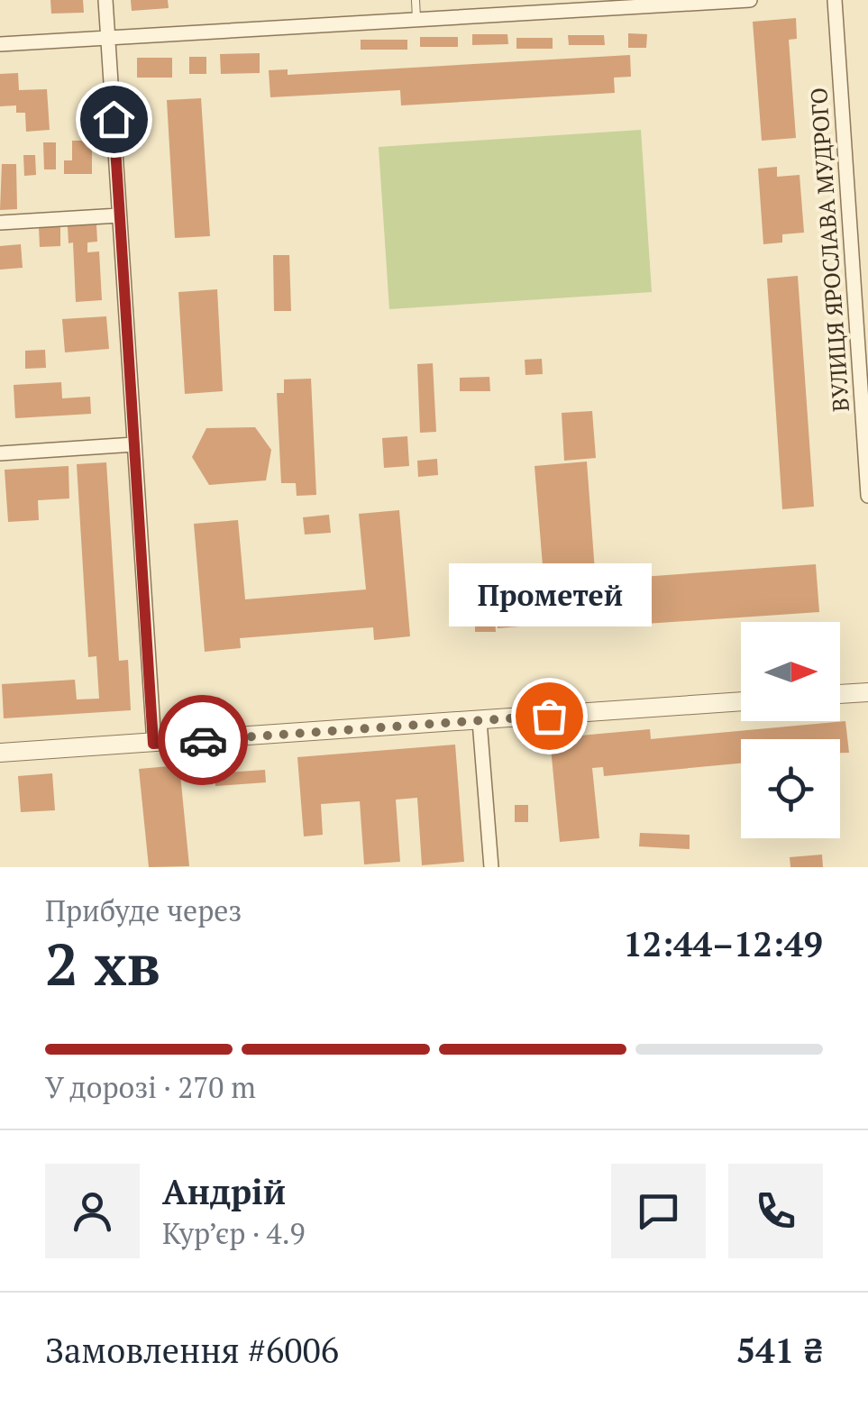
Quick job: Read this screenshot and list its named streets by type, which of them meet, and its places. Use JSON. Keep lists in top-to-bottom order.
{
  "streets": {
    "street": ["ВУЛИЦЯ ЯРОСЛАВА МУДРОГО"]
  },
  "places": ["Прометей"],
  "north": "right",
  "page": {
    "bubble": "Прометей",
    "heading": ["2 хв", "Прибуде через", "12:44–12:49"],
    "panel": [
      "Андрій",
      "Кур’єр · 4.9",
      "Замовлення #6006",
      "541 ₴"
    ],
    "bar": "У дорозі · 270 m"
  }
}
